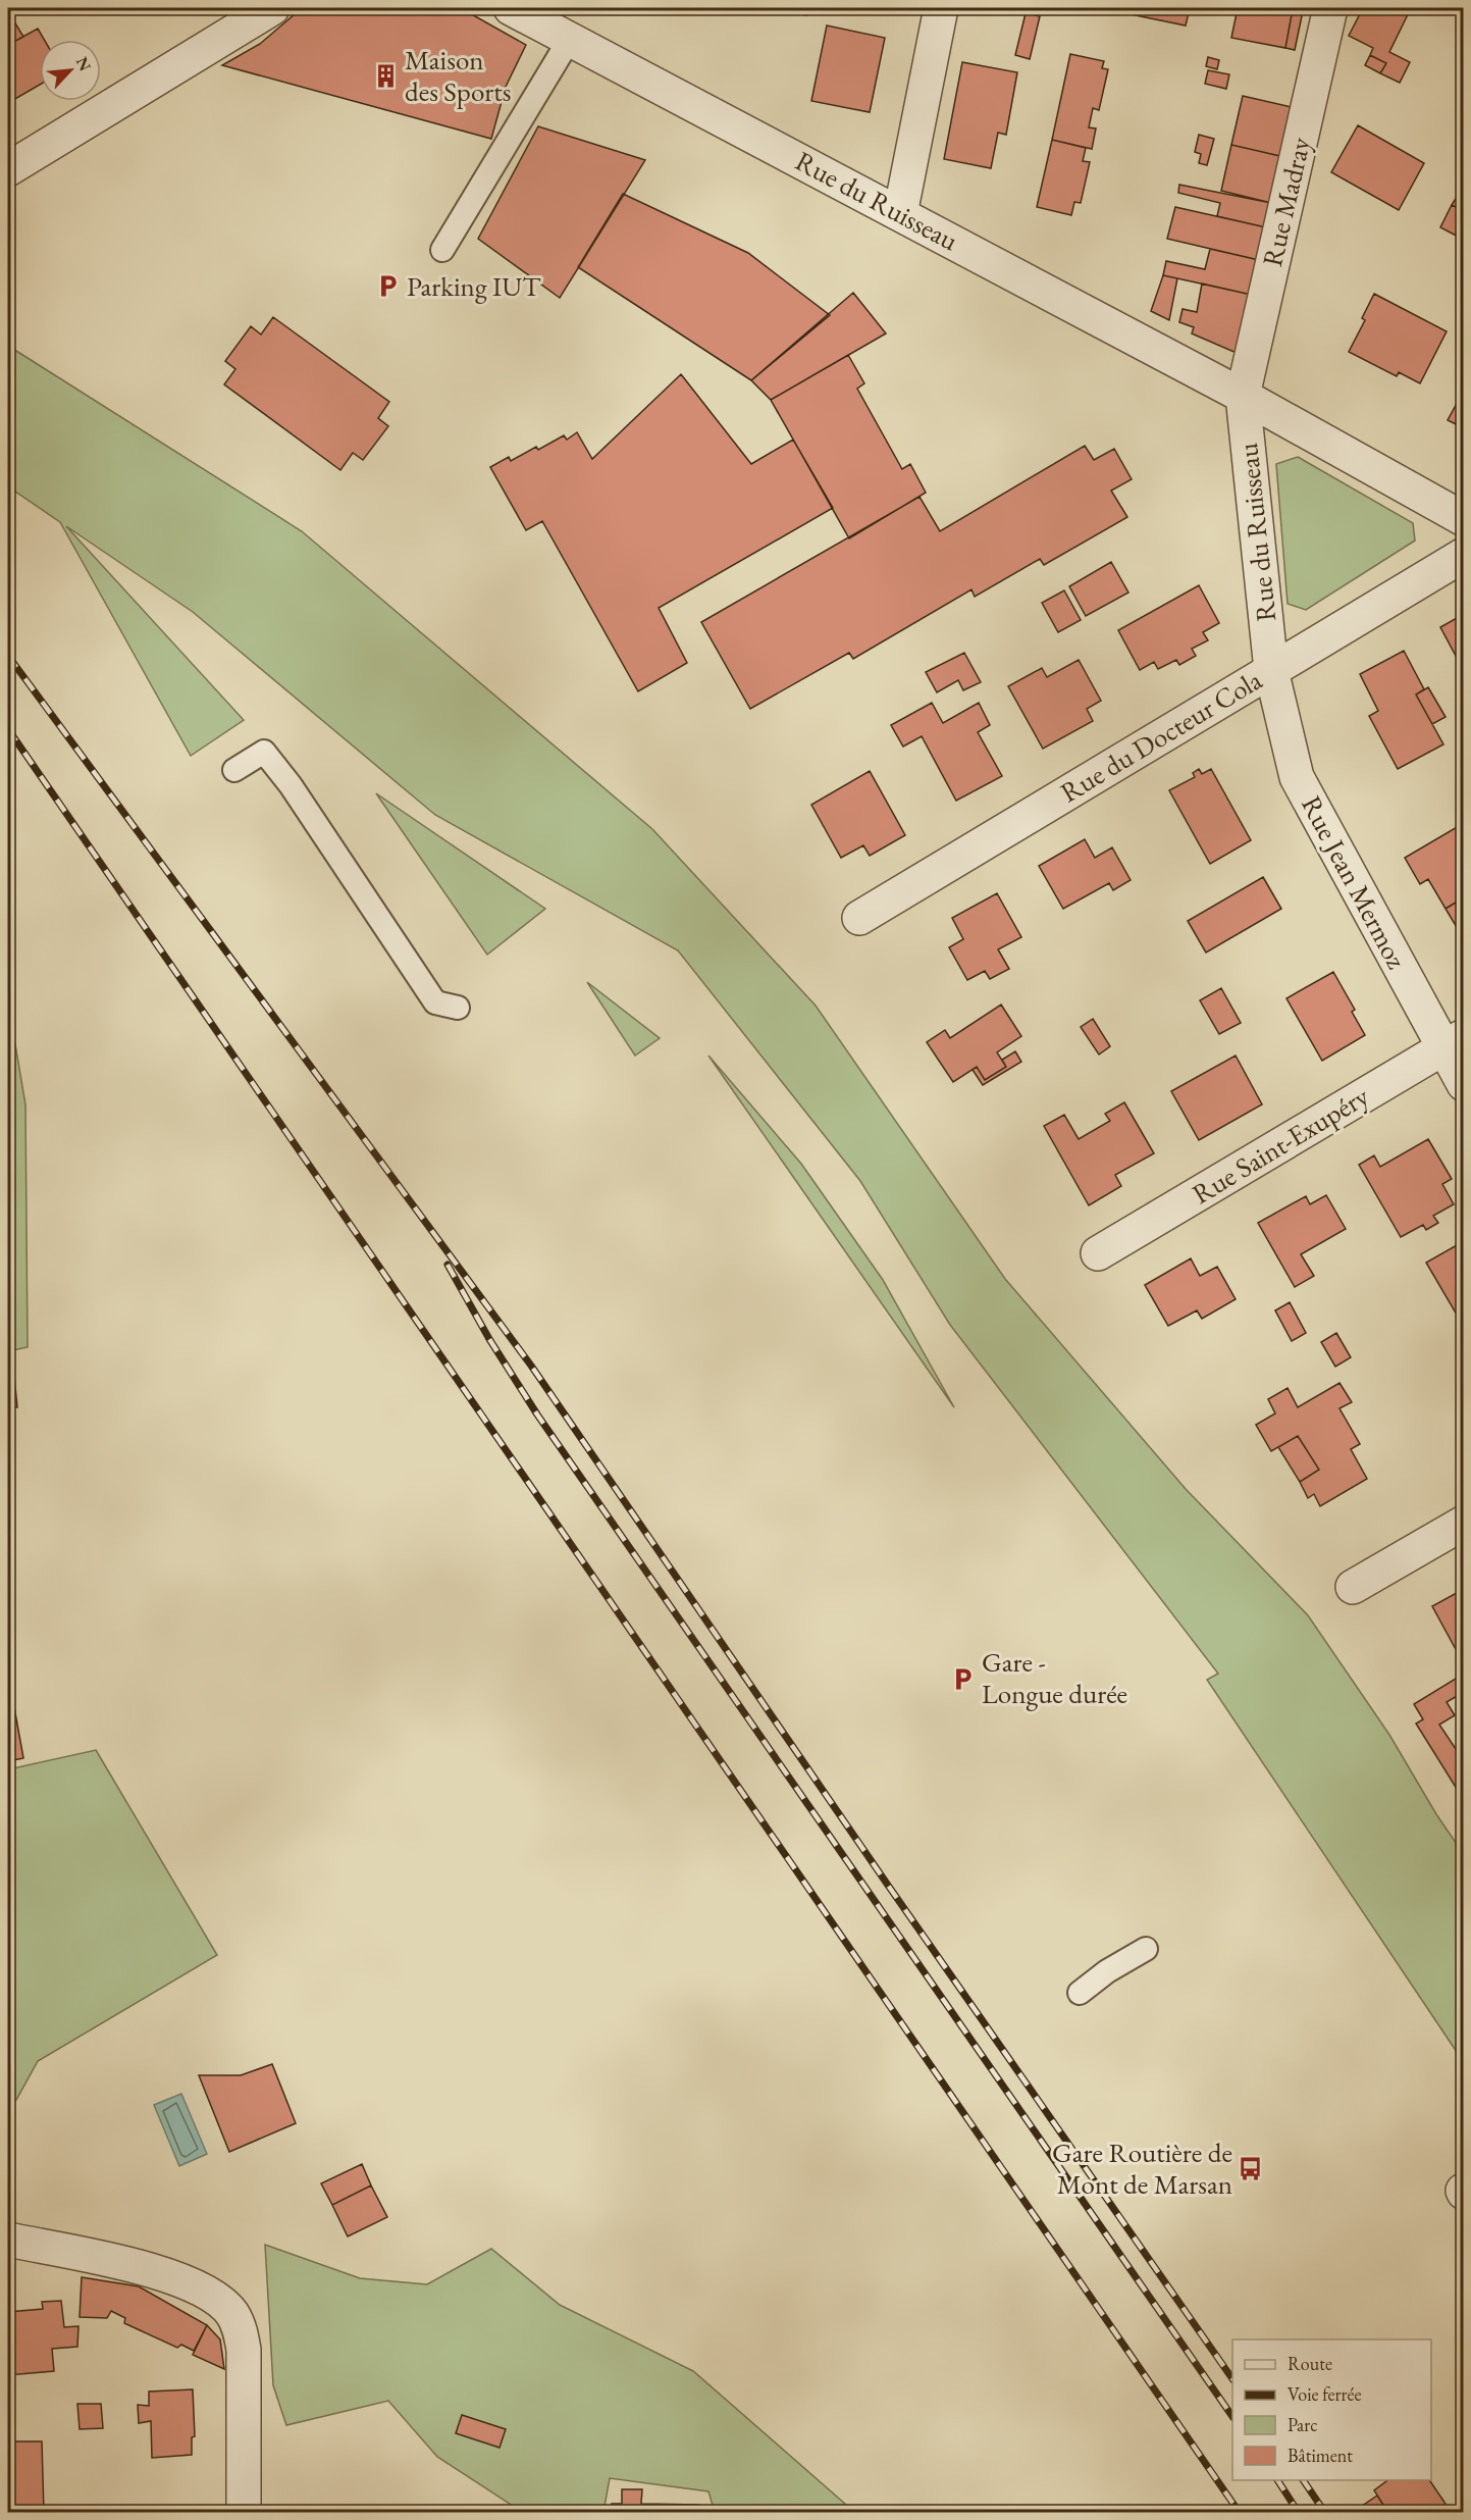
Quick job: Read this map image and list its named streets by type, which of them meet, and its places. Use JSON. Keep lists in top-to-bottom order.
{
  "streets": {
    "street": [
      "Rue du Ruisseau",
      "Rue Madray",
      "Rue du Docteur Cola",
      "Rue Jean Mermoz",
      "Rue Saint-Exupéry"
    ]
  },
  "crossings": [
    ["Rue du Ruisseau", "Rue Madray"],
    ["Rue du Ruisseau", "Rue du Docteur Cola"],
    ["Rue du Ruisseau", "Rue Jean Mermoz"],
    ["Rue du Docteur Cola", "Rue Jean Mermoz"],
    ["Rue Jean Mermoz", "Rue Saint-Exupéry"]
  ],
  "places": {
    "building": ["Maison des Sports"],
    "parking": ["Parking IUT", "Gare - Longue durée"],
    "bus stop": ["Gare Routière de Mont de Marsan"]
  },
  "legend": [
    "Route",
    "Voie ferrée",
    "Parc",
    "Bâtiment"
  ],
  "north": "top right"
}
